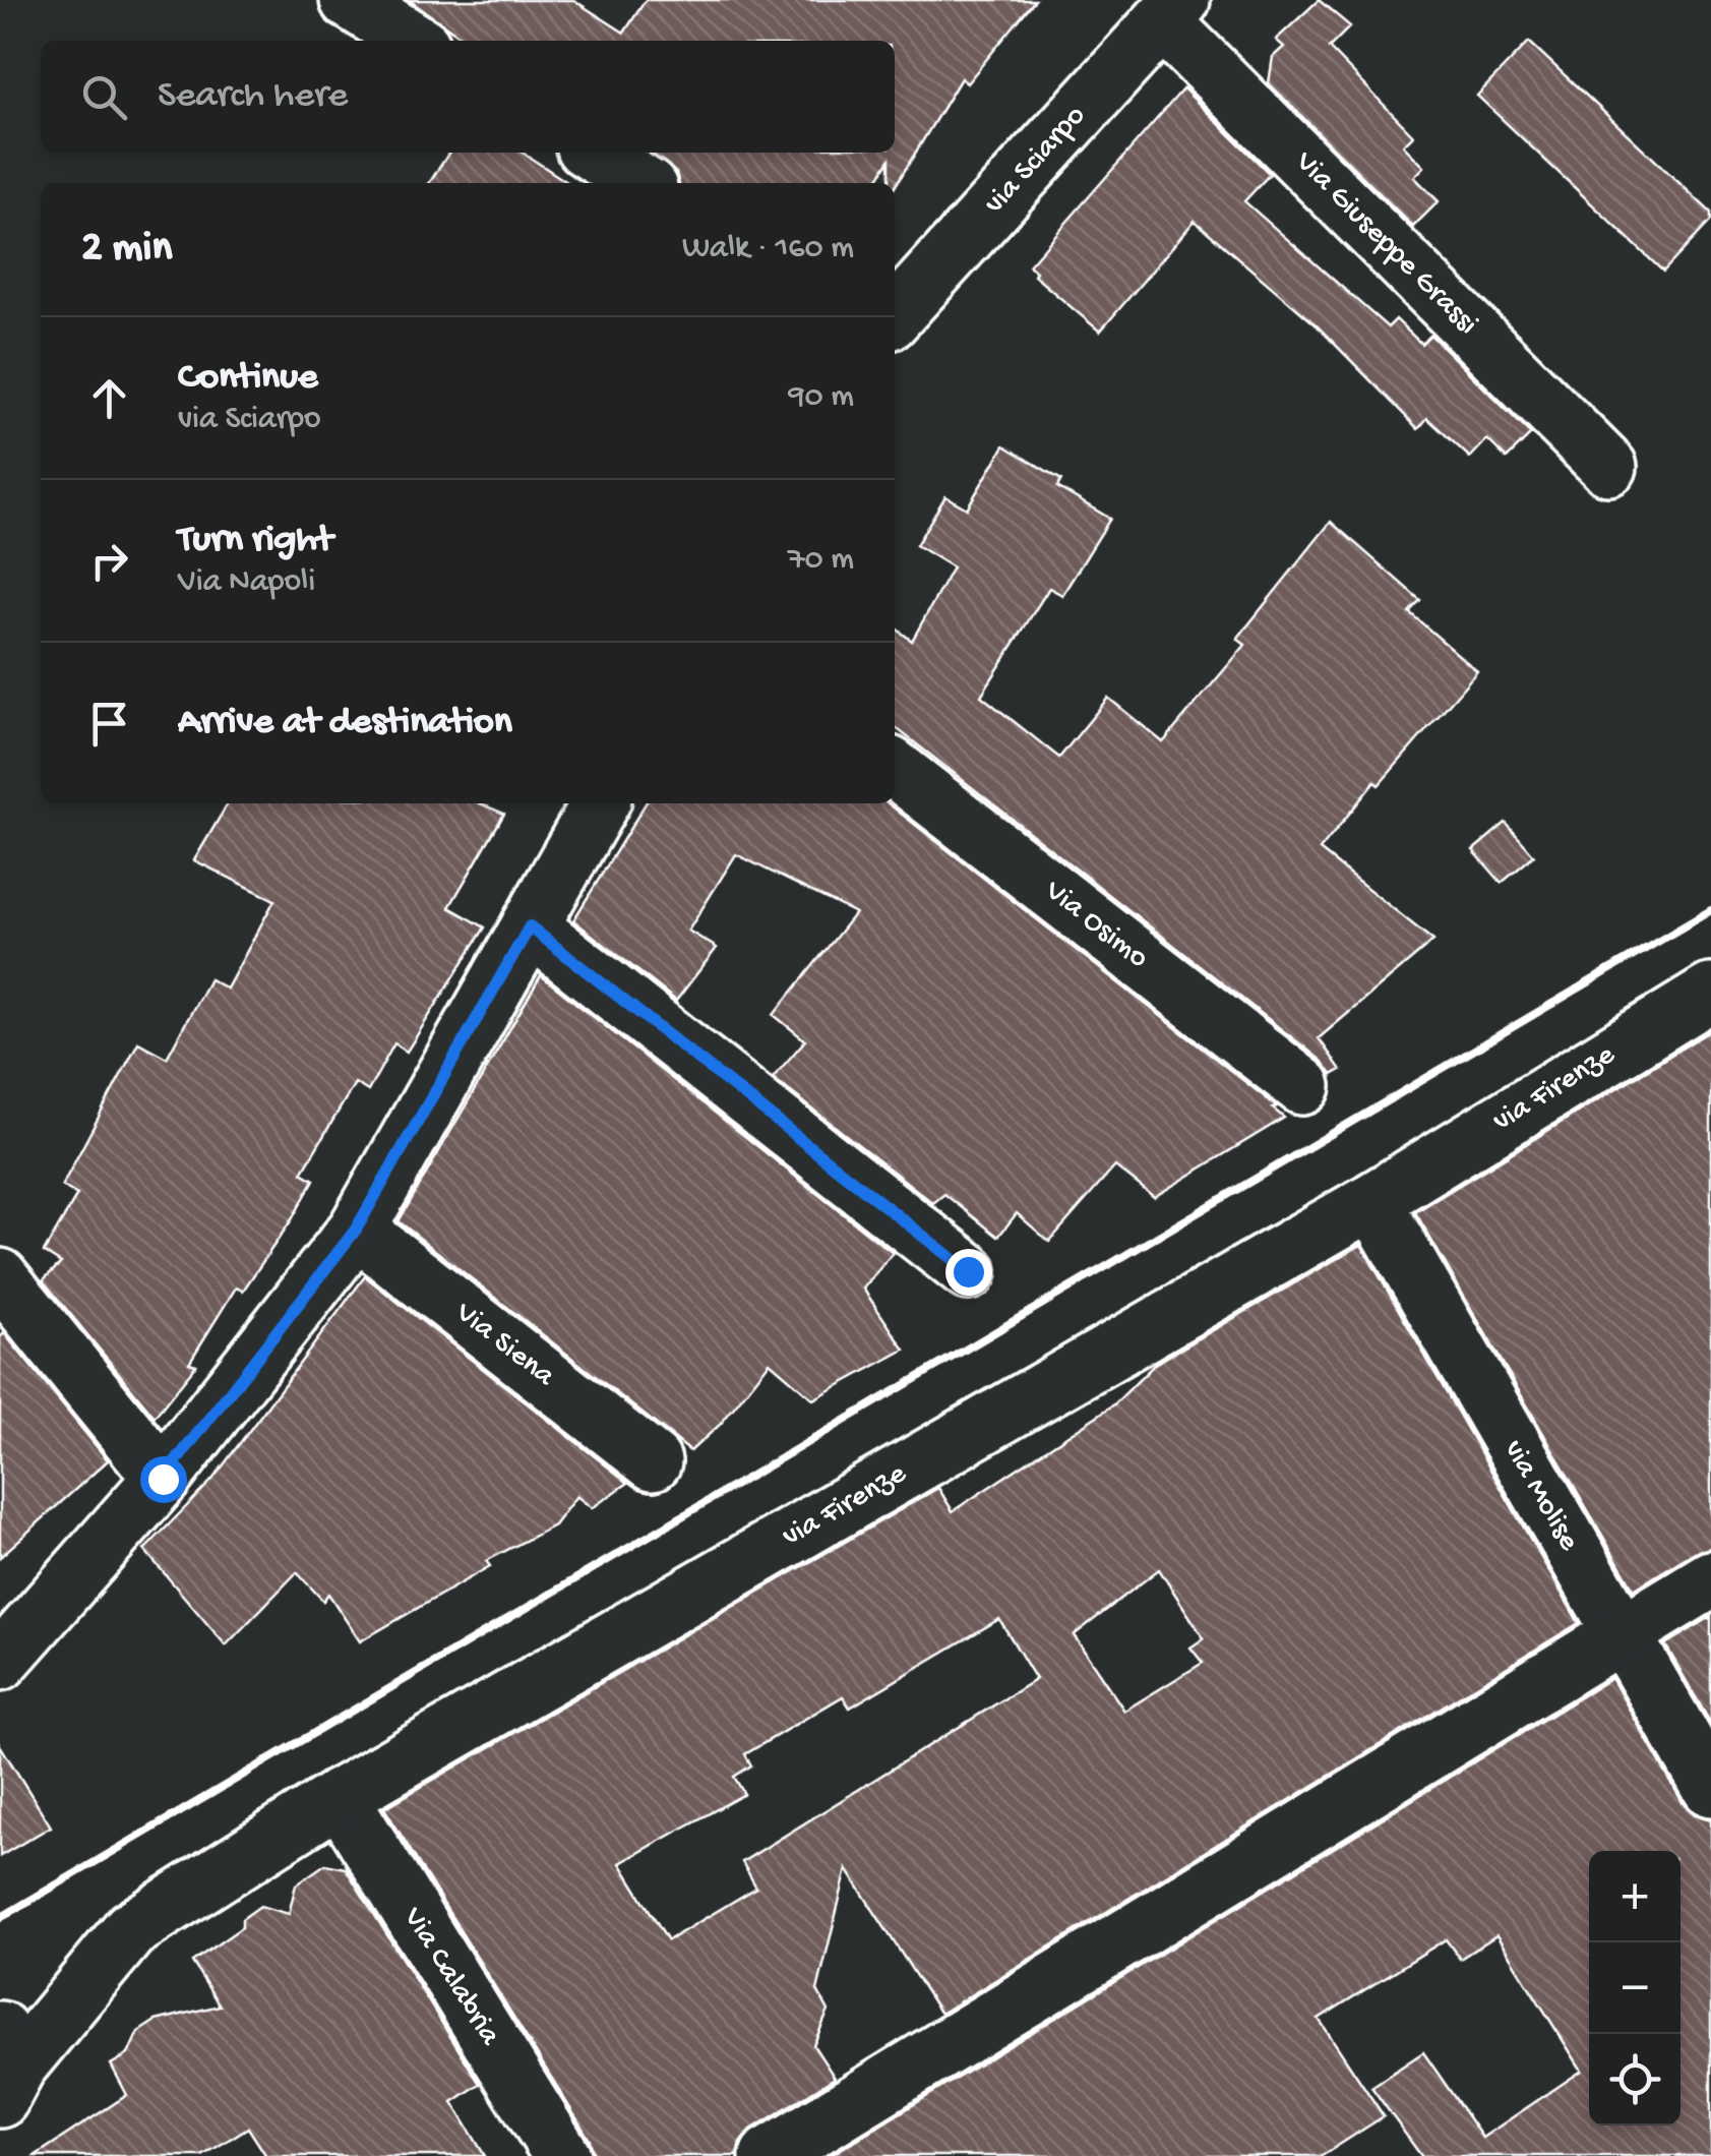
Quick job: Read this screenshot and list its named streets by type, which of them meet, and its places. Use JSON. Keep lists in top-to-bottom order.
{
  "streets": {
    "street": [
      "via Sciarpo",
      "Via Giuseppe Grassi",
      "Via Osimo",
      "via Firenze",
      "Via Siena",
      "via Molise",
      "Via Calabria"
    ]
  },
  "crossings": [
    ["via Sciarpo", "Via Giuseppe Grassi"],
    ["via Firenze", "via Molise"],
    ["via Firenze", "Via Calabria"]
  ],
  "page": {
    "search": "Search here",
    "heading": ["2 min", "Walk · 160 m"],
    "list": [
      ["Continue", "via Sciarpo", "90 m"],
      ["Turn right", "Via Napoli", "70 m"],
      "Arrive at destination"
    ],
    "map_buttons": ["+", "−"]
  }
}
